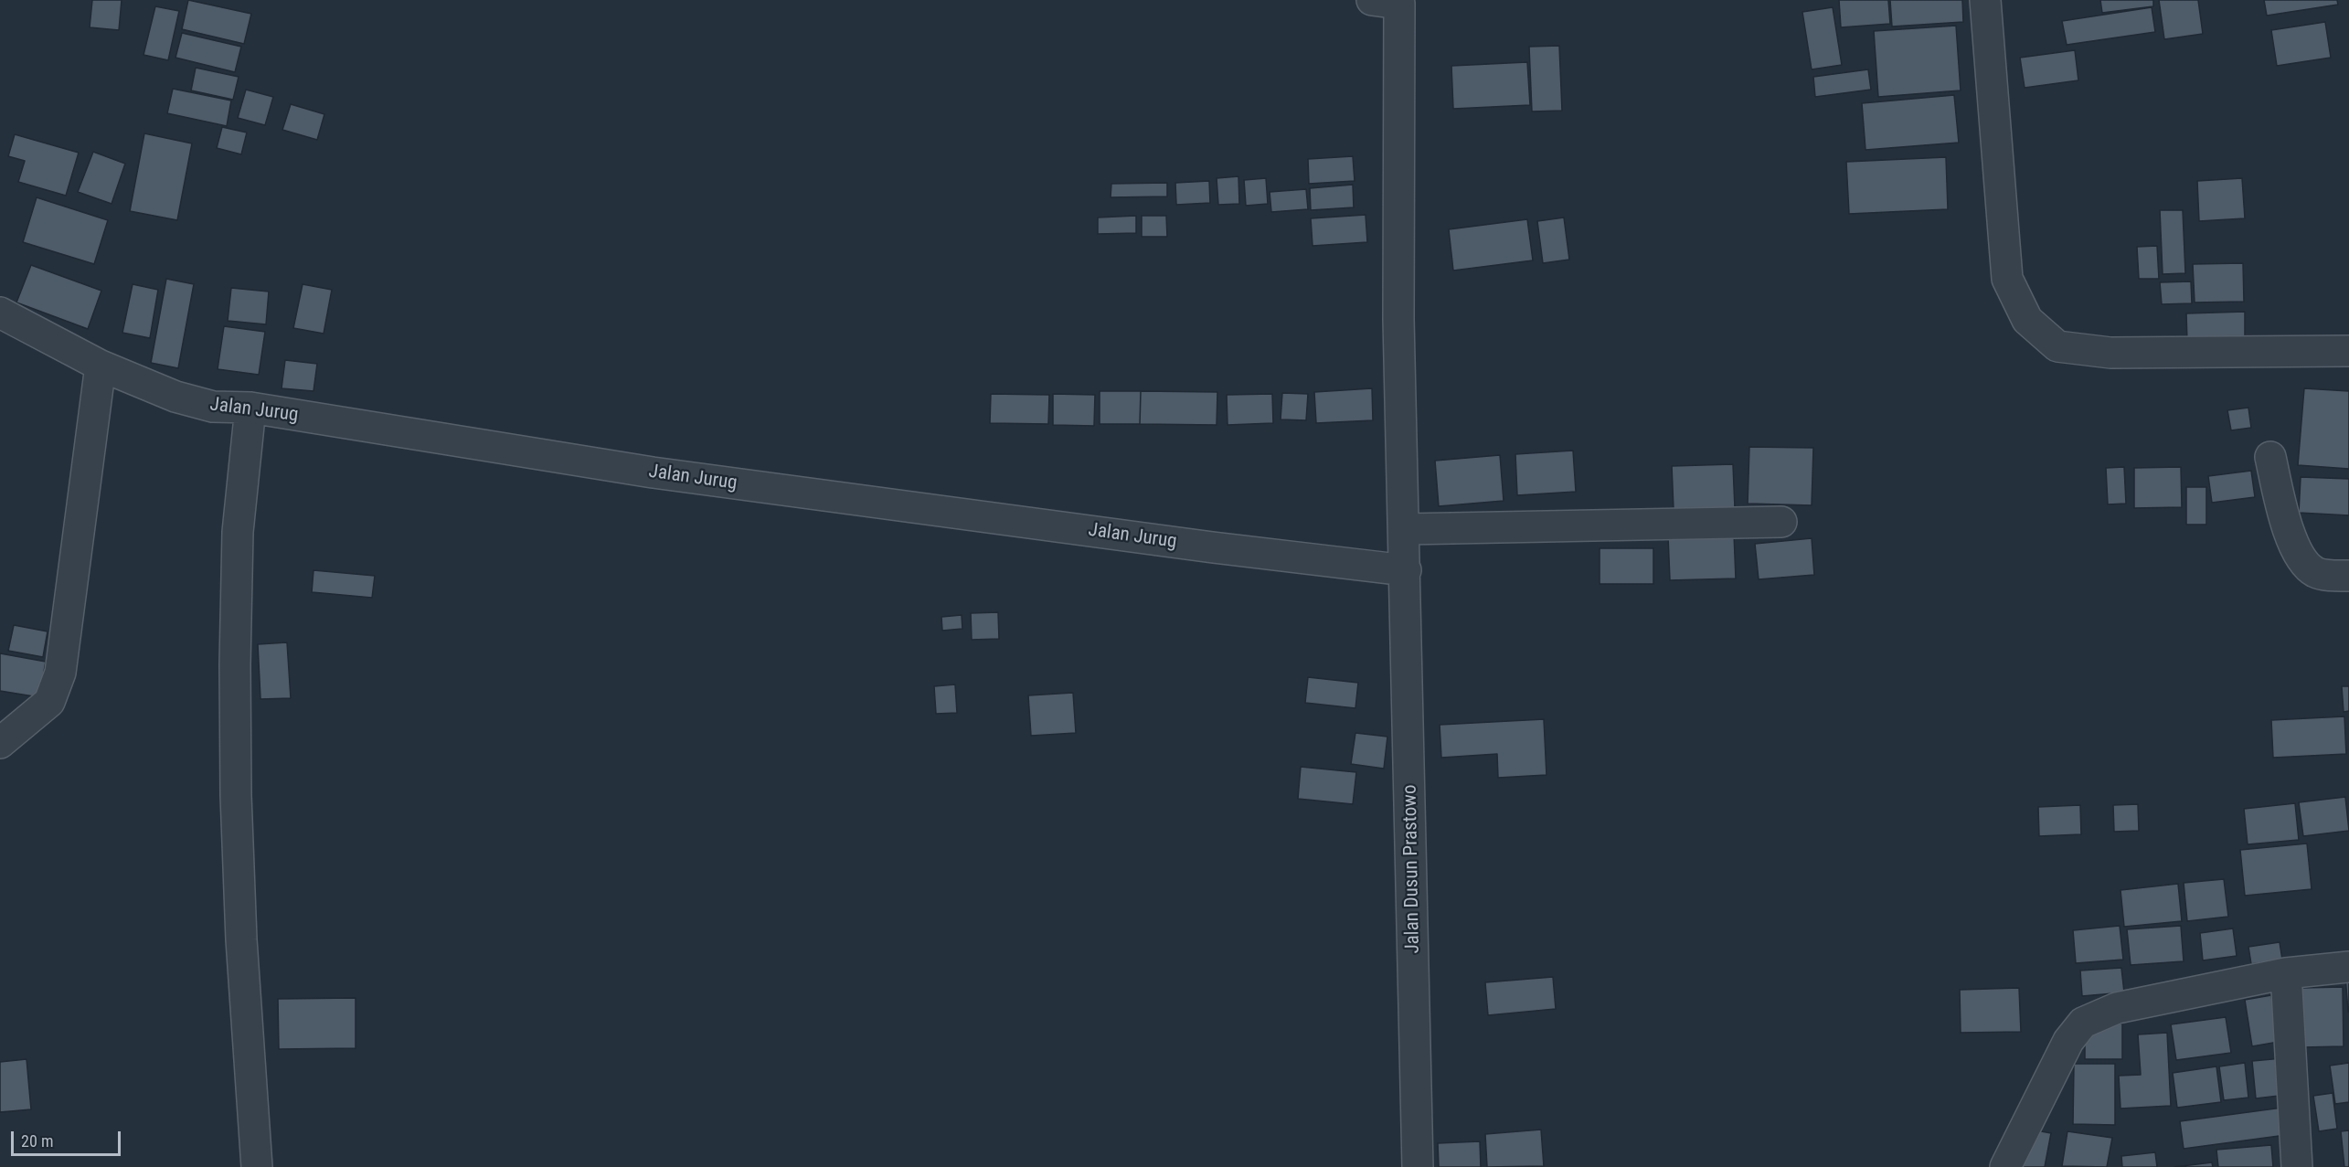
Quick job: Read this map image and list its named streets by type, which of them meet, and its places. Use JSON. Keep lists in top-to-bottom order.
{
  "streets": {
    "street": ["Jalan Jurug", "Jalan Dusun Prastowo"]
  },
  "crossings": [
    ["Jalan Jurug", "Jalan Dusun Prastowo"]
  ],
  "scale_bar": "20 m"
}
